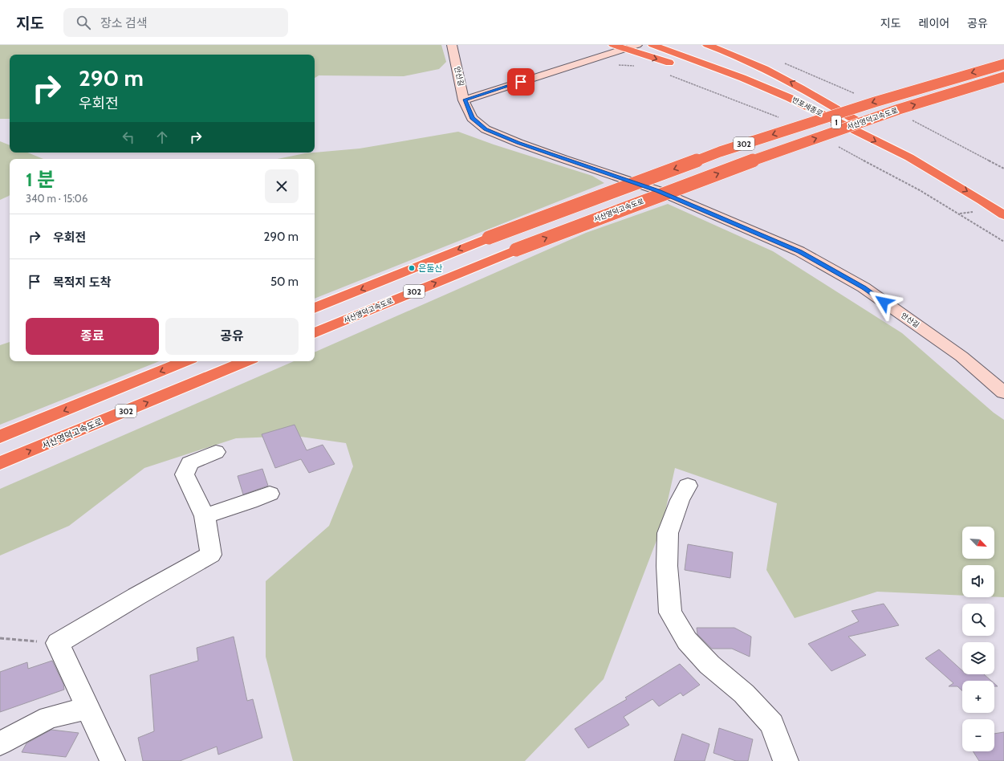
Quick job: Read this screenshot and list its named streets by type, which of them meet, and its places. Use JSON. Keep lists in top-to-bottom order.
{
  "streets": {
    "highway": [
      "반포세종로",
      "서산영덕고속도로",
      "1",
      "302"
    ],
    "street": ["안산길"]
  },
  "places": ["은둘산"],
  "north": "bottom right",
  "page": {
    "header": "지도",
    "search": "장소 검색",
    "nav": ["지도", "레이어", "공유"],
    "turn": ["290 m", "우회전"],
    "heading": ["1 분", "340 m · 15:06"],
    "list": [
      {
        "name": "우회전",
        "value": "290 m"
      },
      {
        "name": "목적지 도착",
        "value": "50 m"
      }
    ],
    "buttons": ["종료", "공유"],
    "map_buttons": ["+", "−"]
  }
}
